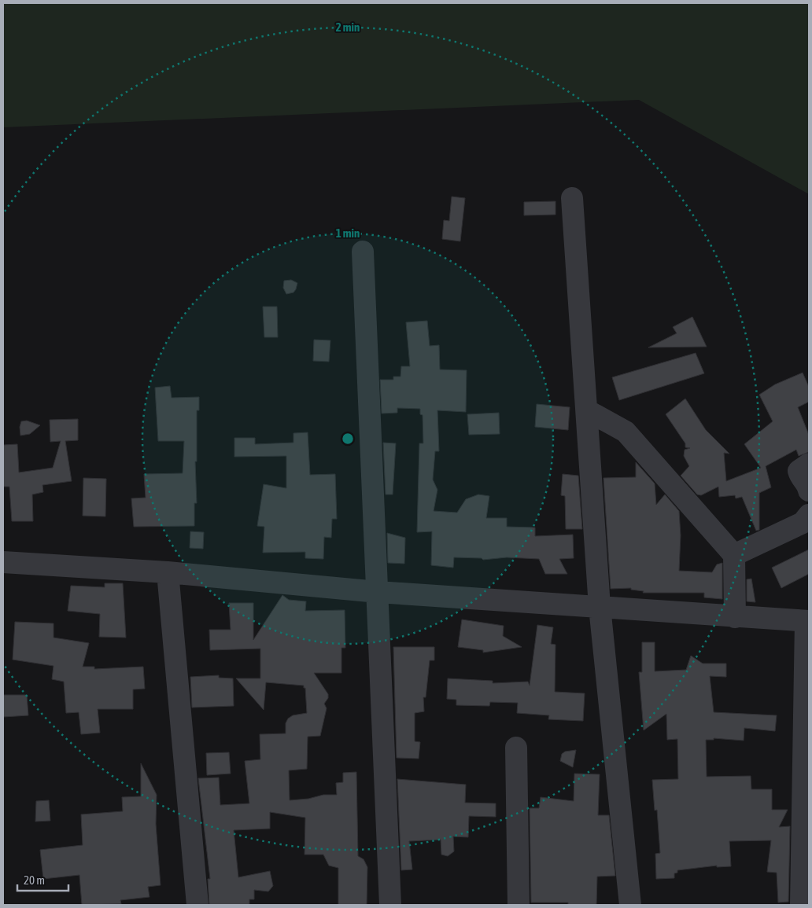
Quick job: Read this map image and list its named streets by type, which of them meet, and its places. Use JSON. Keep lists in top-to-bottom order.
{
  "scale_bar": "20 m",
  "rings": ["2 min", "1 min"]
}
